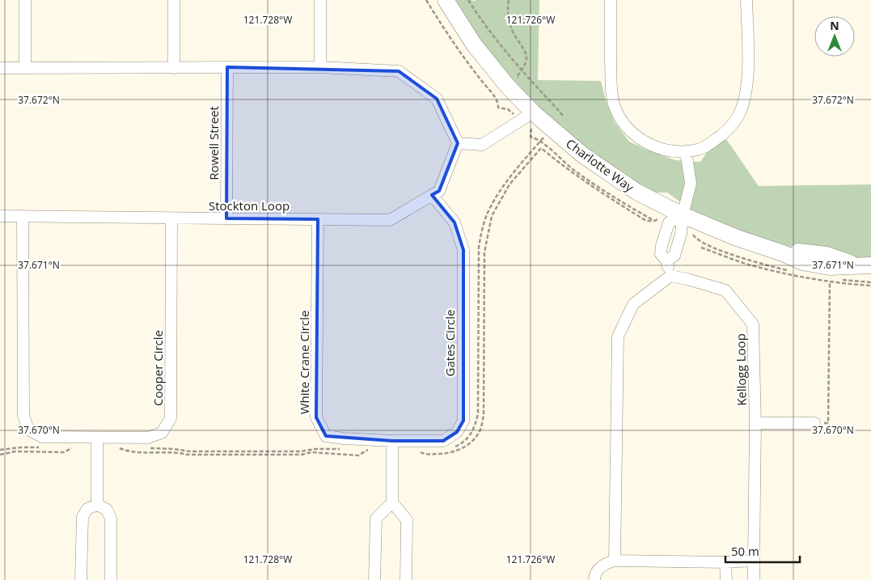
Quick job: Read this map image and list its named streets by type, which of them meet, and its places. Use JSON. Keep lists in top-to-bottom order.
{
  "streets": {
    "street": [
      "Rowell Street",
      "Charlotte Way",
      "Stockton Loop",
      "Gates Circle",
      "White Crane Circle",
      "Cooper Circle",
      "Kellogg Loop"
    ]
  },
  "crossings": [
    ["Rowell Street", "Stockton Loop"],
    ["Stockton Loop", "Gates Circle"],
    ["Stockton Loop", "White Crane Circle"],
    ["Stockton Loop", "Cooper Circle"],
    ["Gates Circle", "White Crane Circle"]
  ],
  "scale_bar": "50 m",
  "north": "top",
  "coordinates": [
    "121.728°W",
    "121.726°W",
    "37.672°N",
    "37.671°N",
    "37.670°N"
  ]
}
